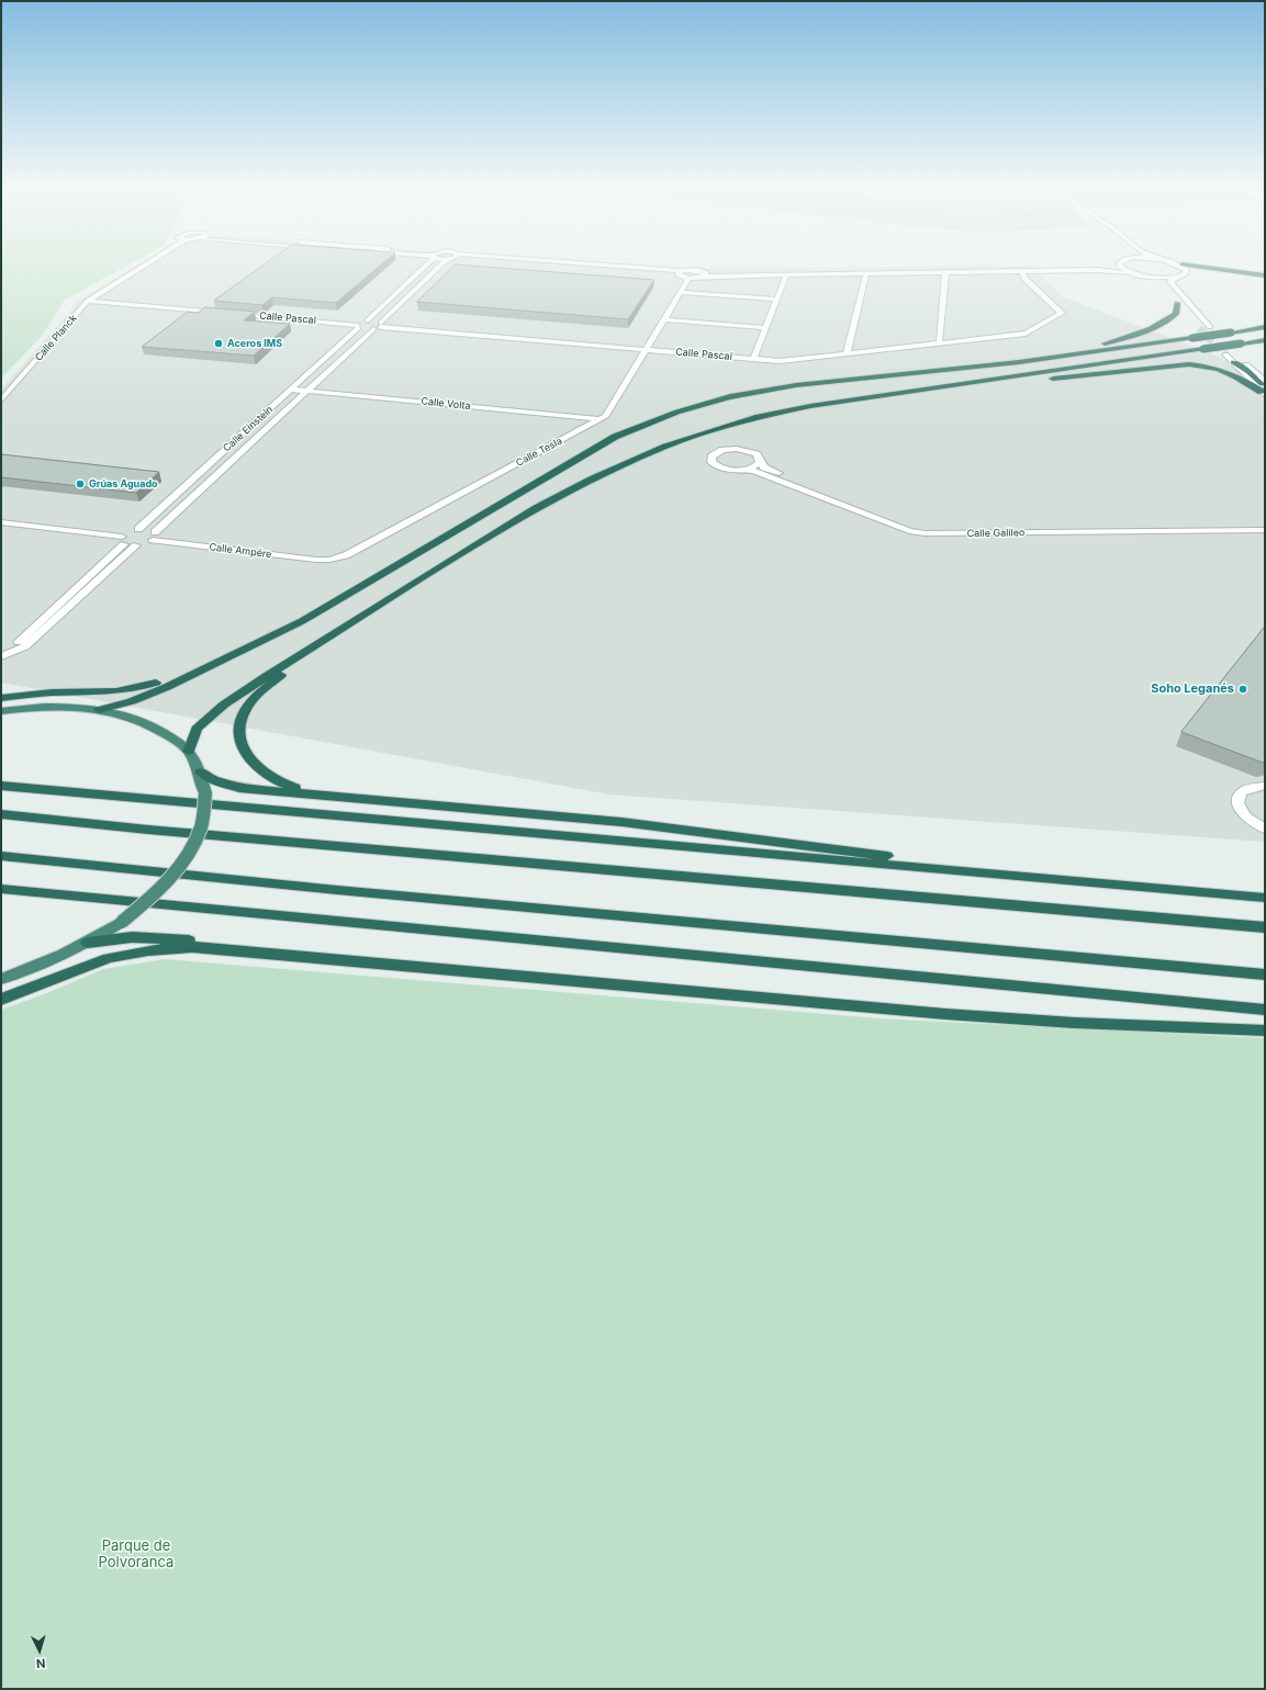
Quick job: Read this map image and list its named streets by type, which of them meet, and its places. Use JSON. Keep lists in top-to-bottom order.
{
  "streets": {
    "street": [
      "Calle Pascal",
      "Calle Planck",
      "Calle Volta",
      "Calle Einstein",
      "Calle Tesla",
      "Calle Galileo",
      "Calle Ampére"
    ]
  },
  "crossings": [
    ["Calle Pascal", "Calle Einstein"],
    ["Calle Pascal", "Calle Tesla"],
    ["Calle Volta", "Calle Einstein"],
    ["Calle Volta", "Calle Tesla"],
    ["Calle Einstein", "Calle Ampére"],
    ["Calle Tesla", "Calle Ampére"]
  ],
  "parks": ["Parque de Polvoranca"],
  "places": ["Aceros IMS", "Grúas Aguado", "Soho Leganés"],
  "north": "bottom"
}
